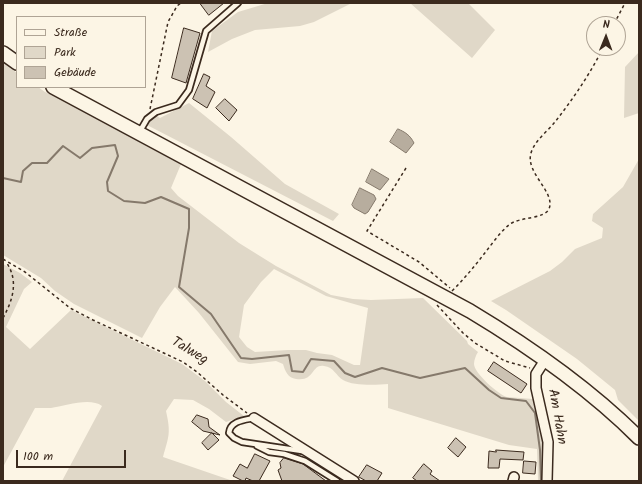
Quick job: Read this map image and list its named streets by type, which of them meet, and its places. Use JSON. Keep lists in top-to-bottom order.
{
  "streets": {
    "street": ["Am Hahn"],
    "path": ["Talweg"]
  },
  "legend": ["Straße", "Park", "Gebäude"],
  "scale_bar": "100 m",
  "north": "top"
}
